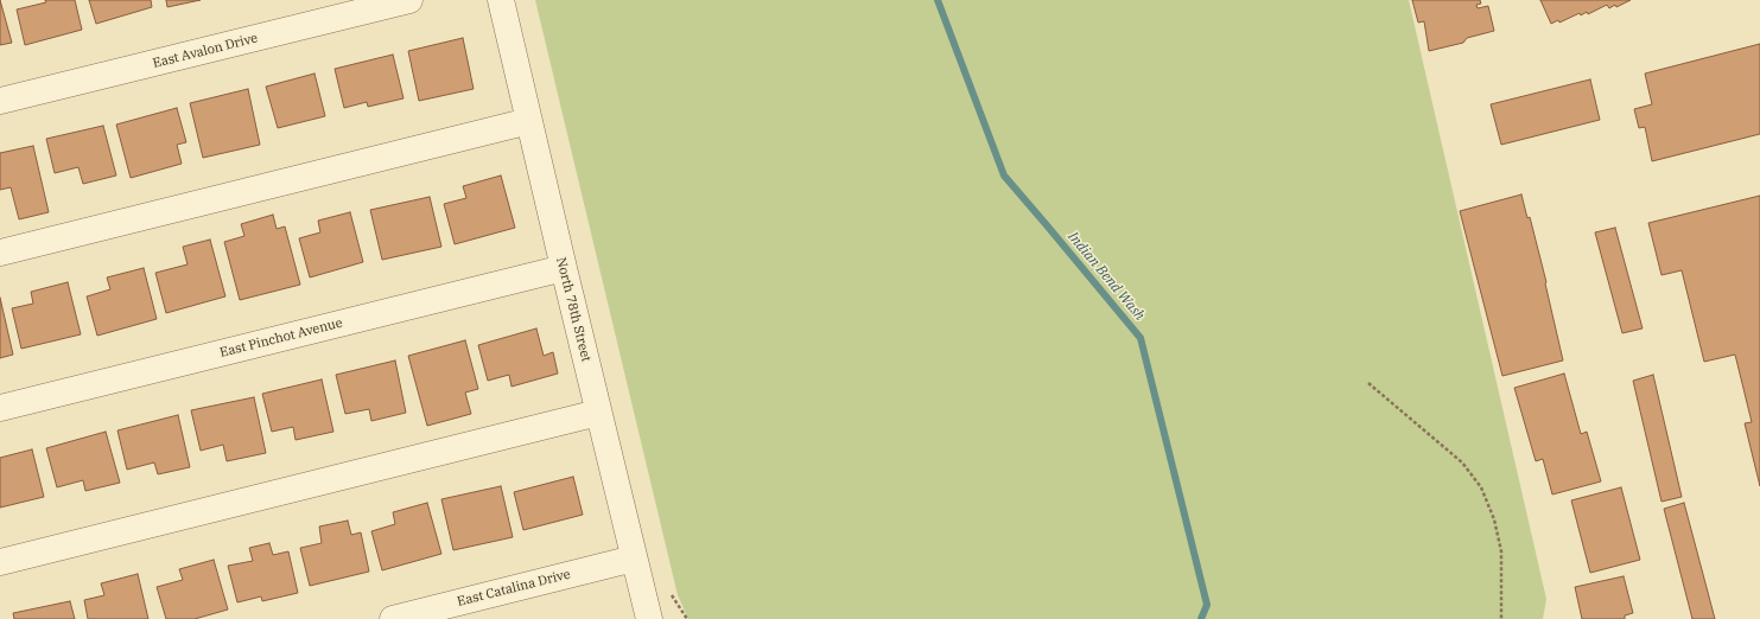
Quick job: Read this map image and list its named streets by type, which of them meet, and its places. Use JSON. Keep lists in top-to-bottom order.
{
  "streets": {
    "street": [
      "East Avalon Drive",
      "North 78th Street",
      "East Pinchot Avenue",
      "East Catalina Drive"
    ]
  },
  "crossings": [
    ["North 78th Street", "East Pinchot Avenue"],
    ["North 78th Street", "East Catalina Drive"]
  ],
  "water": ["Indian Bend Wash"]
}
